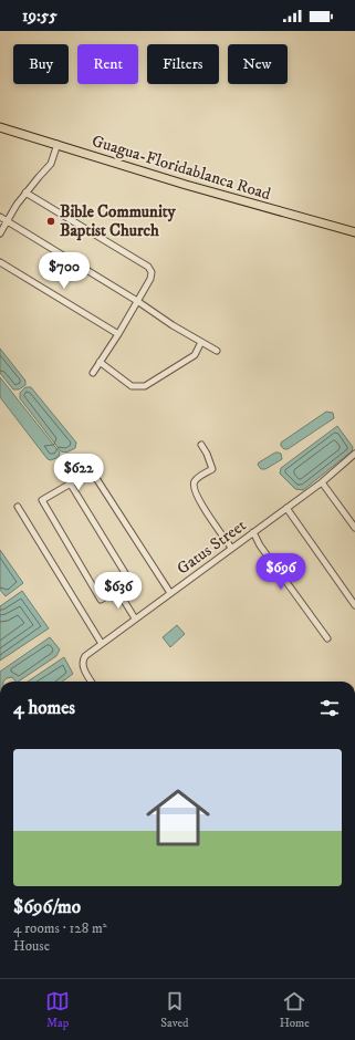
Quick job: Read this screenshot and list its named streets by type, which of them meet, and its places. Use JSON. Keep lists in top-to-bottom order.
{
  "streets": {
    "main road": ["Guagua-Floridablanca Road"],
    "street": ["Gatus Street"]
  },
  "places": ["Bible Community Baptist Church"],
  "page": {
    "status": "19:55",
    "chip": [
      "Buy",
      "Rent",
      "Filters",
      "New"
    ],
    "price": [
      "$700",
      "$622",
      "$696",
      "$636"
    ],
    "heading": "4 homes",
    "list": [
      {
        "name": "$696/mo",
        "note": "4 rooms · 128 m² · House"
      }
    ],
    "tabs": ["Map", "Saved", "Home"]
  }
}
